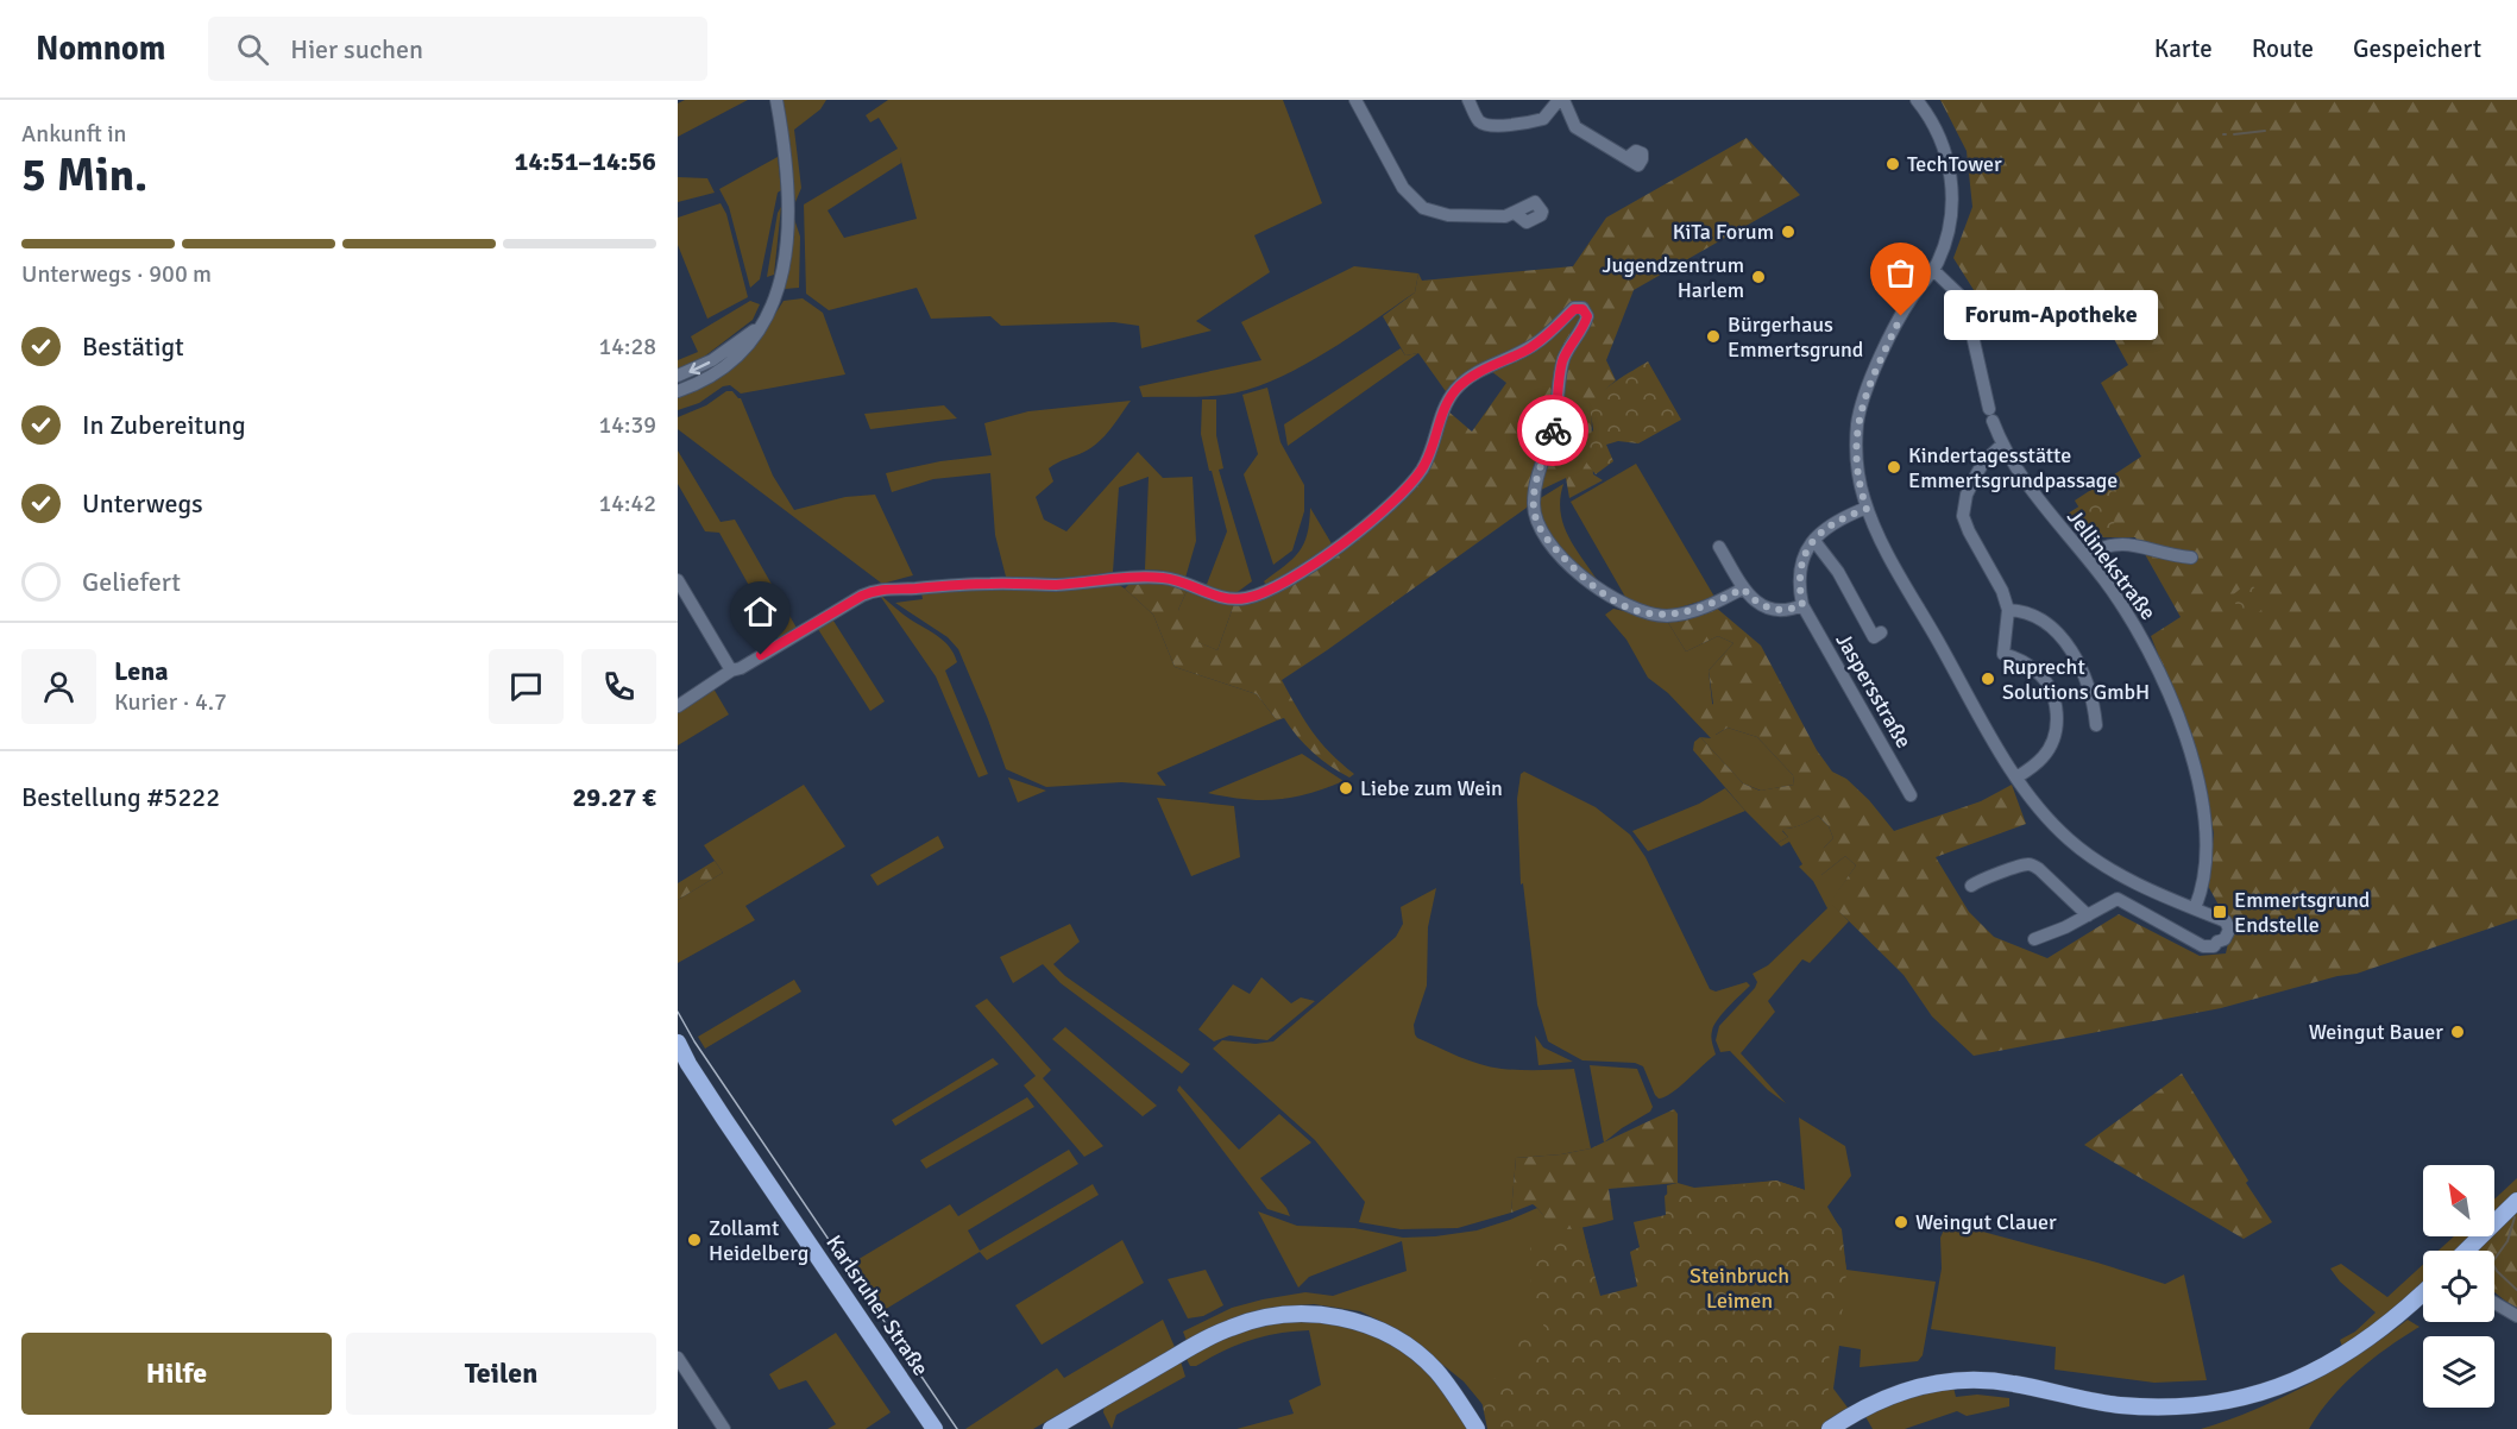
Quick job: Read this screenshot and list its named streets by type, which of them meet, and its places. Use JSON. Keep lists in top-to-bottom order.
{
  "streets": {
    "main road": ["Karlsruher Straße"],
    "street": ["Jellinekstraße", "Jaspersstraße"]
  },
  "parks": ["Steinbruch Leimen"],
  "places": {
    "other": [
      "TechTower",
      "KiTa Forum",
      "Jugendzentrum Harlem",
      "Forum-Apotheke",
      "Bürgerhaus Emmertsgrund",
      "Kindertagesstätte Emmertsgrundpassage",
      "Ruprecht Solutions GmbH",
      "Liebe zum Wein",
      "Weingut Bauer",
      "Weingut Clauer",
      "Zollamt Heidelberg"
    ],
    "transit": ["Emmertsgrund Endstelle"]
  },
  "north": "top left",
  "page": {
    "header": "Nomnom",
    "search": "Hier suchen",
    "nav": ["Karte", "Route", "Gespeichert"],
    "heading": ["5 Min.", "Ankunft in", "14:51–14:56"],
    "panel": [
      "Lena",
      "Kurier · 4.7",
      "Bestellung #5222",
      "29.27 €"
    ],
    "bar": "Unterwegs · 900 m",
    "bubble": "Forum-Apotheke",
    "list": [
      ["Bestätigt", "14:28"],
      ["In Zubereitung", "14:39"],
      ["Unterwegs", "14:42"],
      "Geliefert"
    ],
    "buttons": ["Hilfe", "Teilen"]
  }
}
